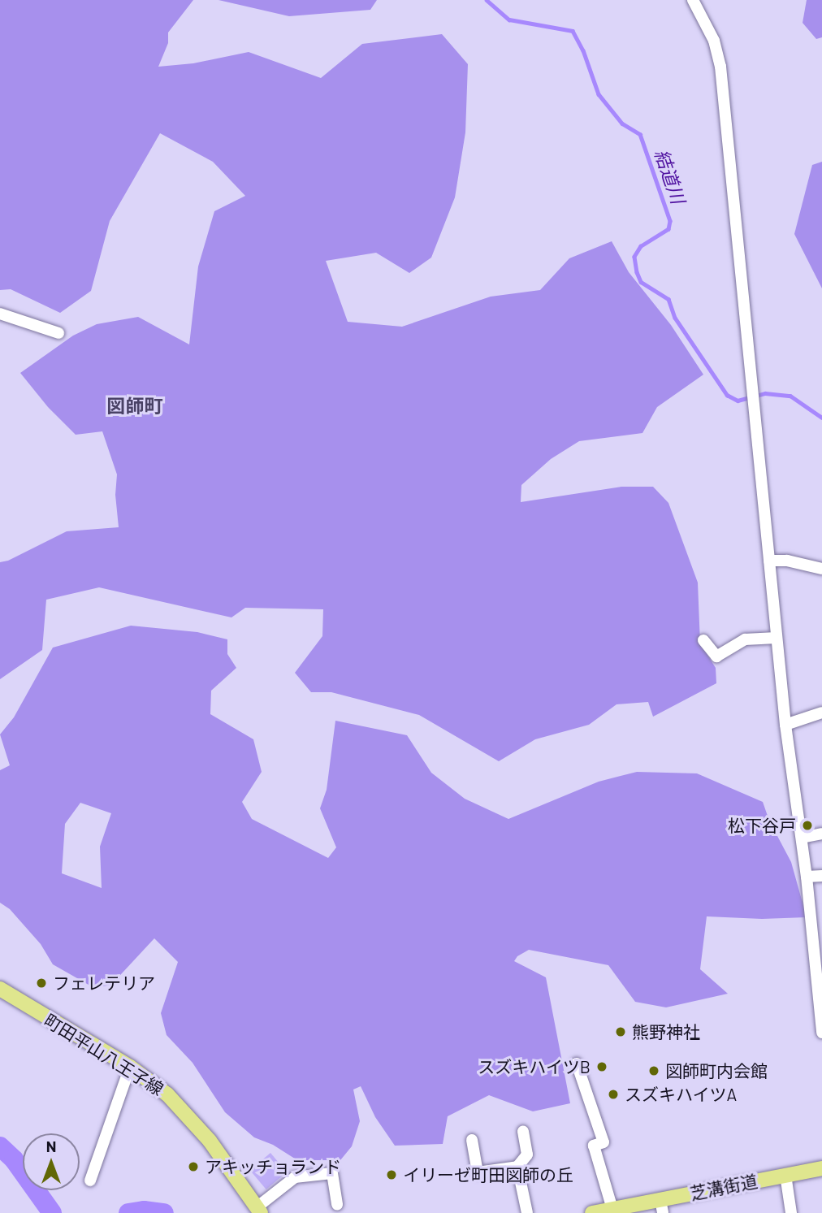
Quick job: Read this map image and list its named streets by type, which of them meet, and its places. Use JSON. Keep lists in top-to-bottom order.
{
  "streets": {
    "main road": ["町田平山八王子線", "芝溝街道"]
  },
  "districts": ["図師町"],
  "water": ["結道川"],
  "places": [
    "松下谷戸",
    "フェレテリア",
    "熊野神社",
    "スズキハイツB",
    "図師町内会館",
    "スズキハイツA",
    "アキッチョランド",
    "イリーゼ町田図師の丘"
  ],
  "north": "top"
}
